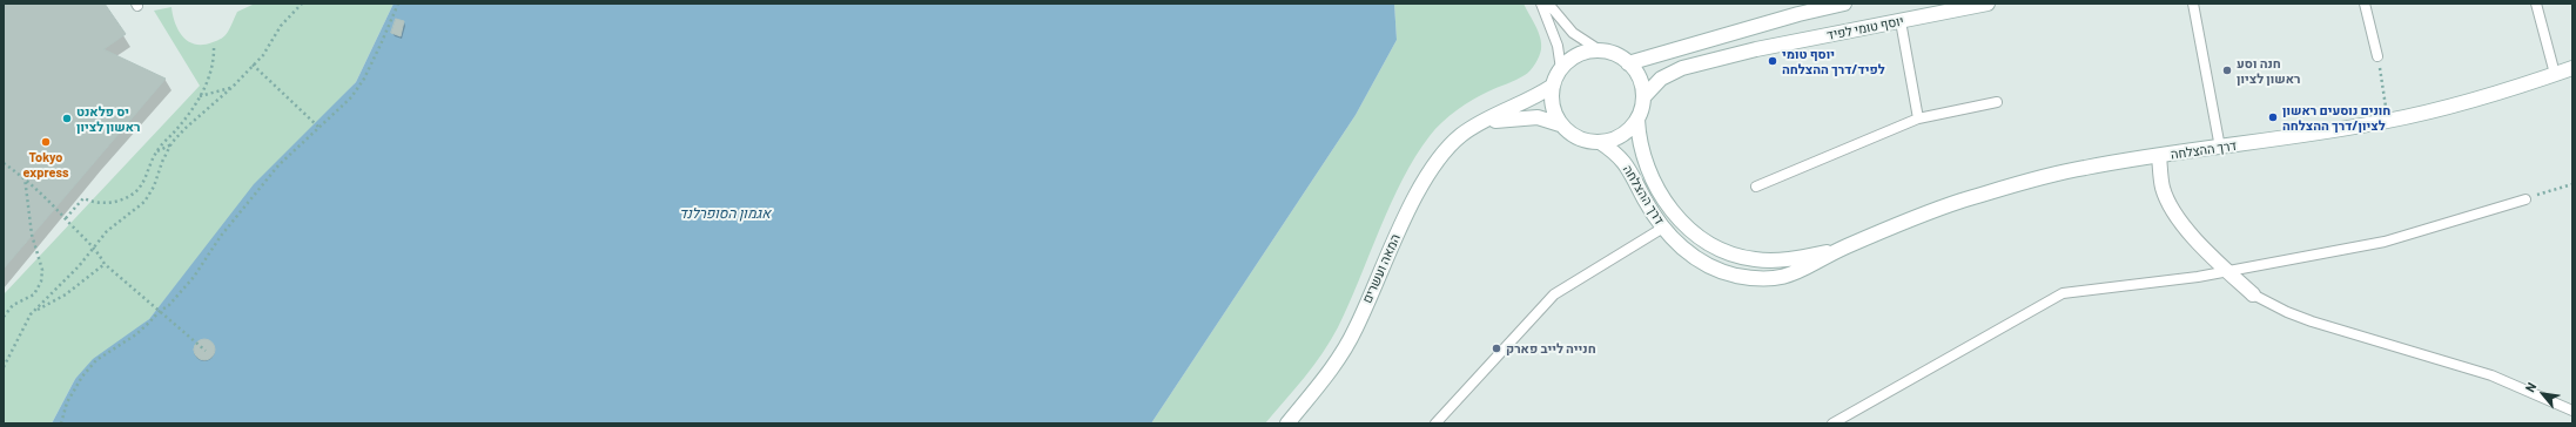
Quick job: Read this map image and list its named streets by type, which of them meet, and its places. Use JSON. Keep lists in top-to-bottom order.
{
  "streets": {
    "street": ["יוסף טומי לפיד", "דרך ההצלחה", "המאה ועשרים"]
  },
  "crossings": [
    ["יוסף טומי לפיד", "דרך ההצלחה"],
    ["יוסף טומי לפיד", "המאה ועשרים"],
    ["דרך ההצלחה", "המאה ועשרים"]
  ],
  "water": ["אגמון הסופרלנד"],
  "places": [
    "יוסף טומי לפיד/דרך ההצלחה",
    "חנה וסע ראשון לציון",
    "חונים נוסעים ראשון לציון/דרך ההצלחה",
    "יס פלאנט ראשון לציון",
    "Tokyo express",
    "חנייה לייב פארק"
  ],
  "north": "top left"
}
